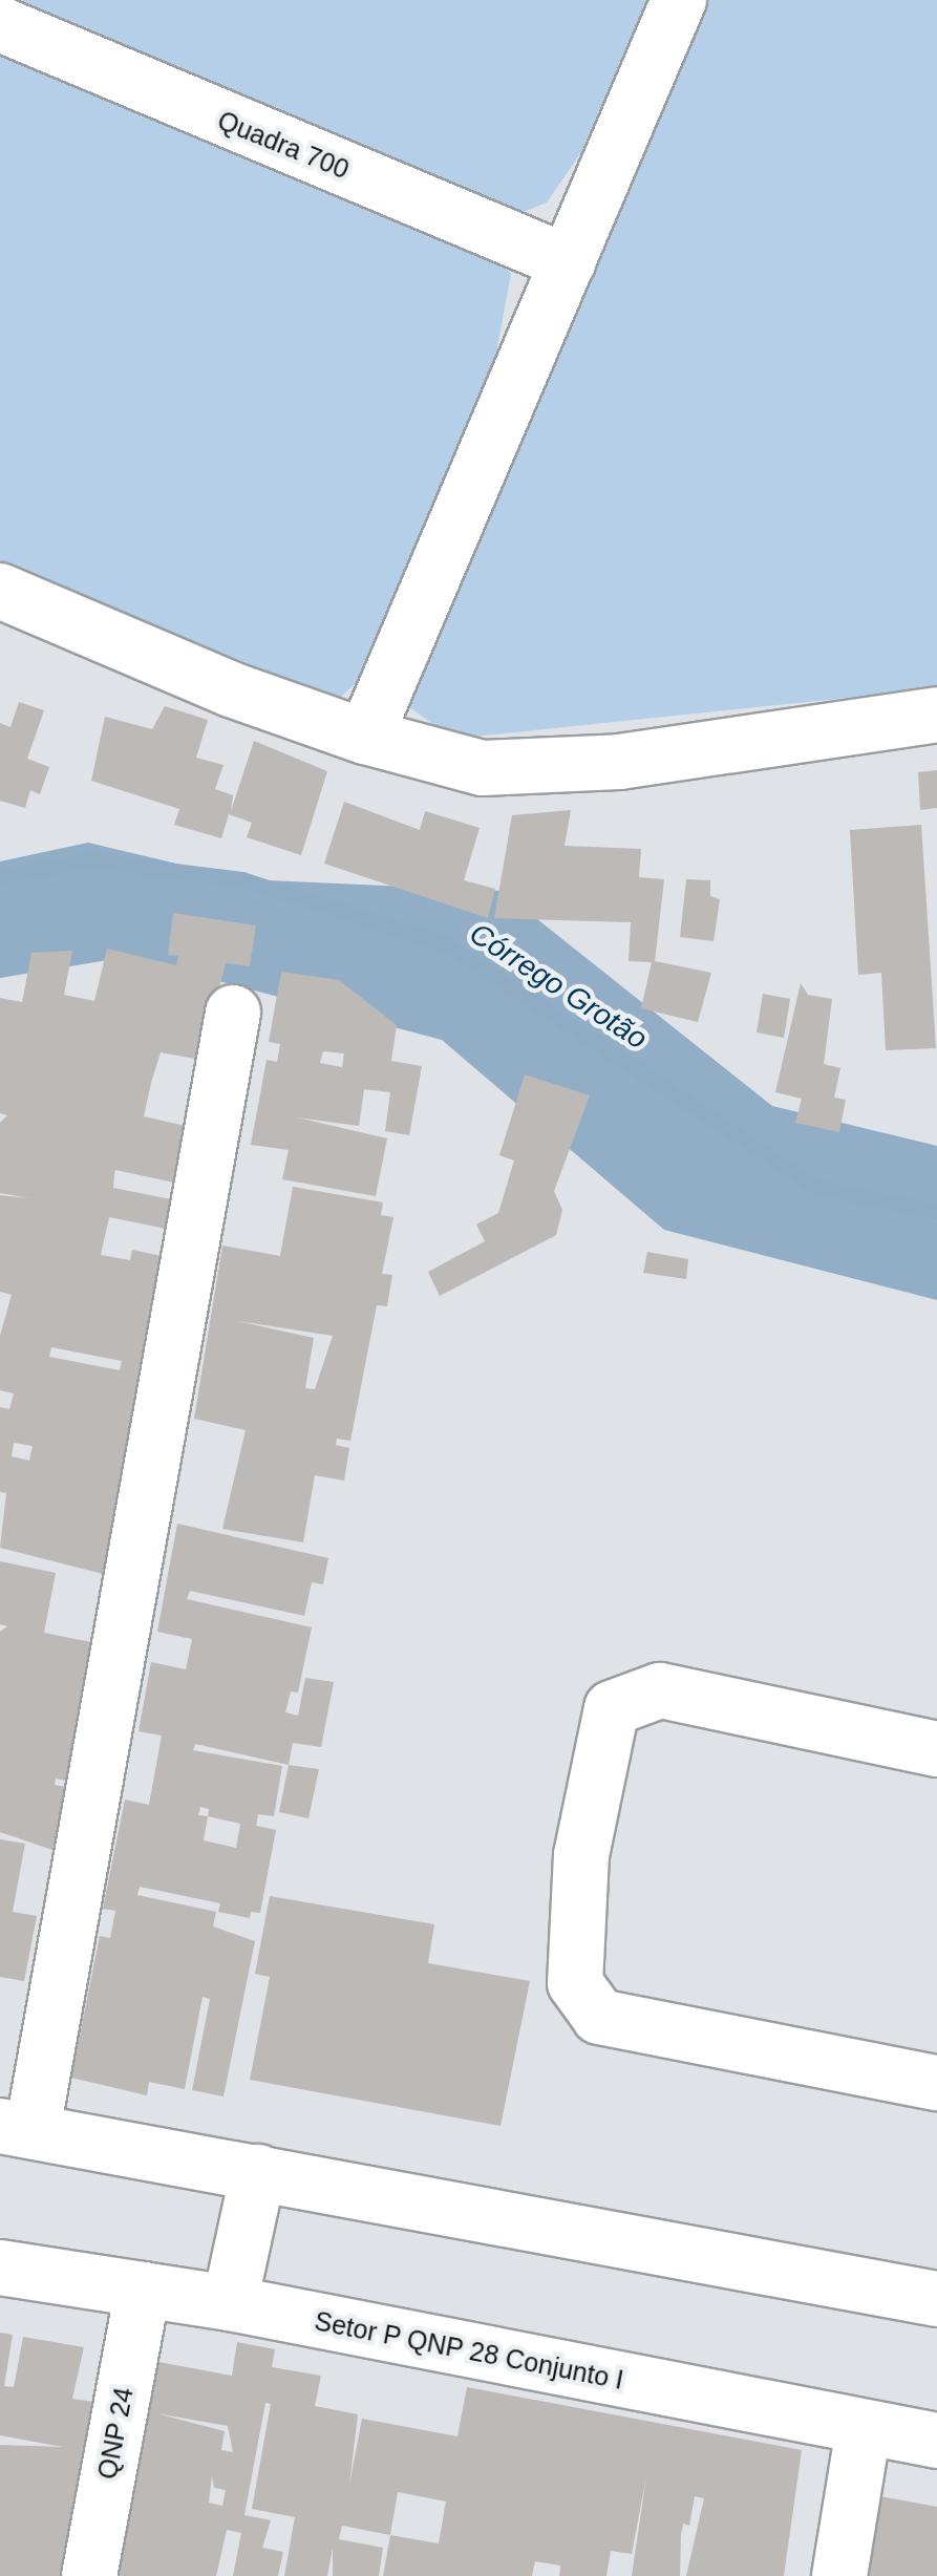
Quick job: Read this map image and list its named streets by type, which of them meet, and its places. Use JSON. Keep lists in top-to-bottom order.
{
  "streets": {
    "street": ["Quadra 700", "Setor P QNP 28 Conjunto I", "QNP 24"]
  },
  "crossings": [
    ["Setor P QNP 28 Conjunto I", "QNP 24"]
  ],
  "water": ["Córrego Grotão"]
}
